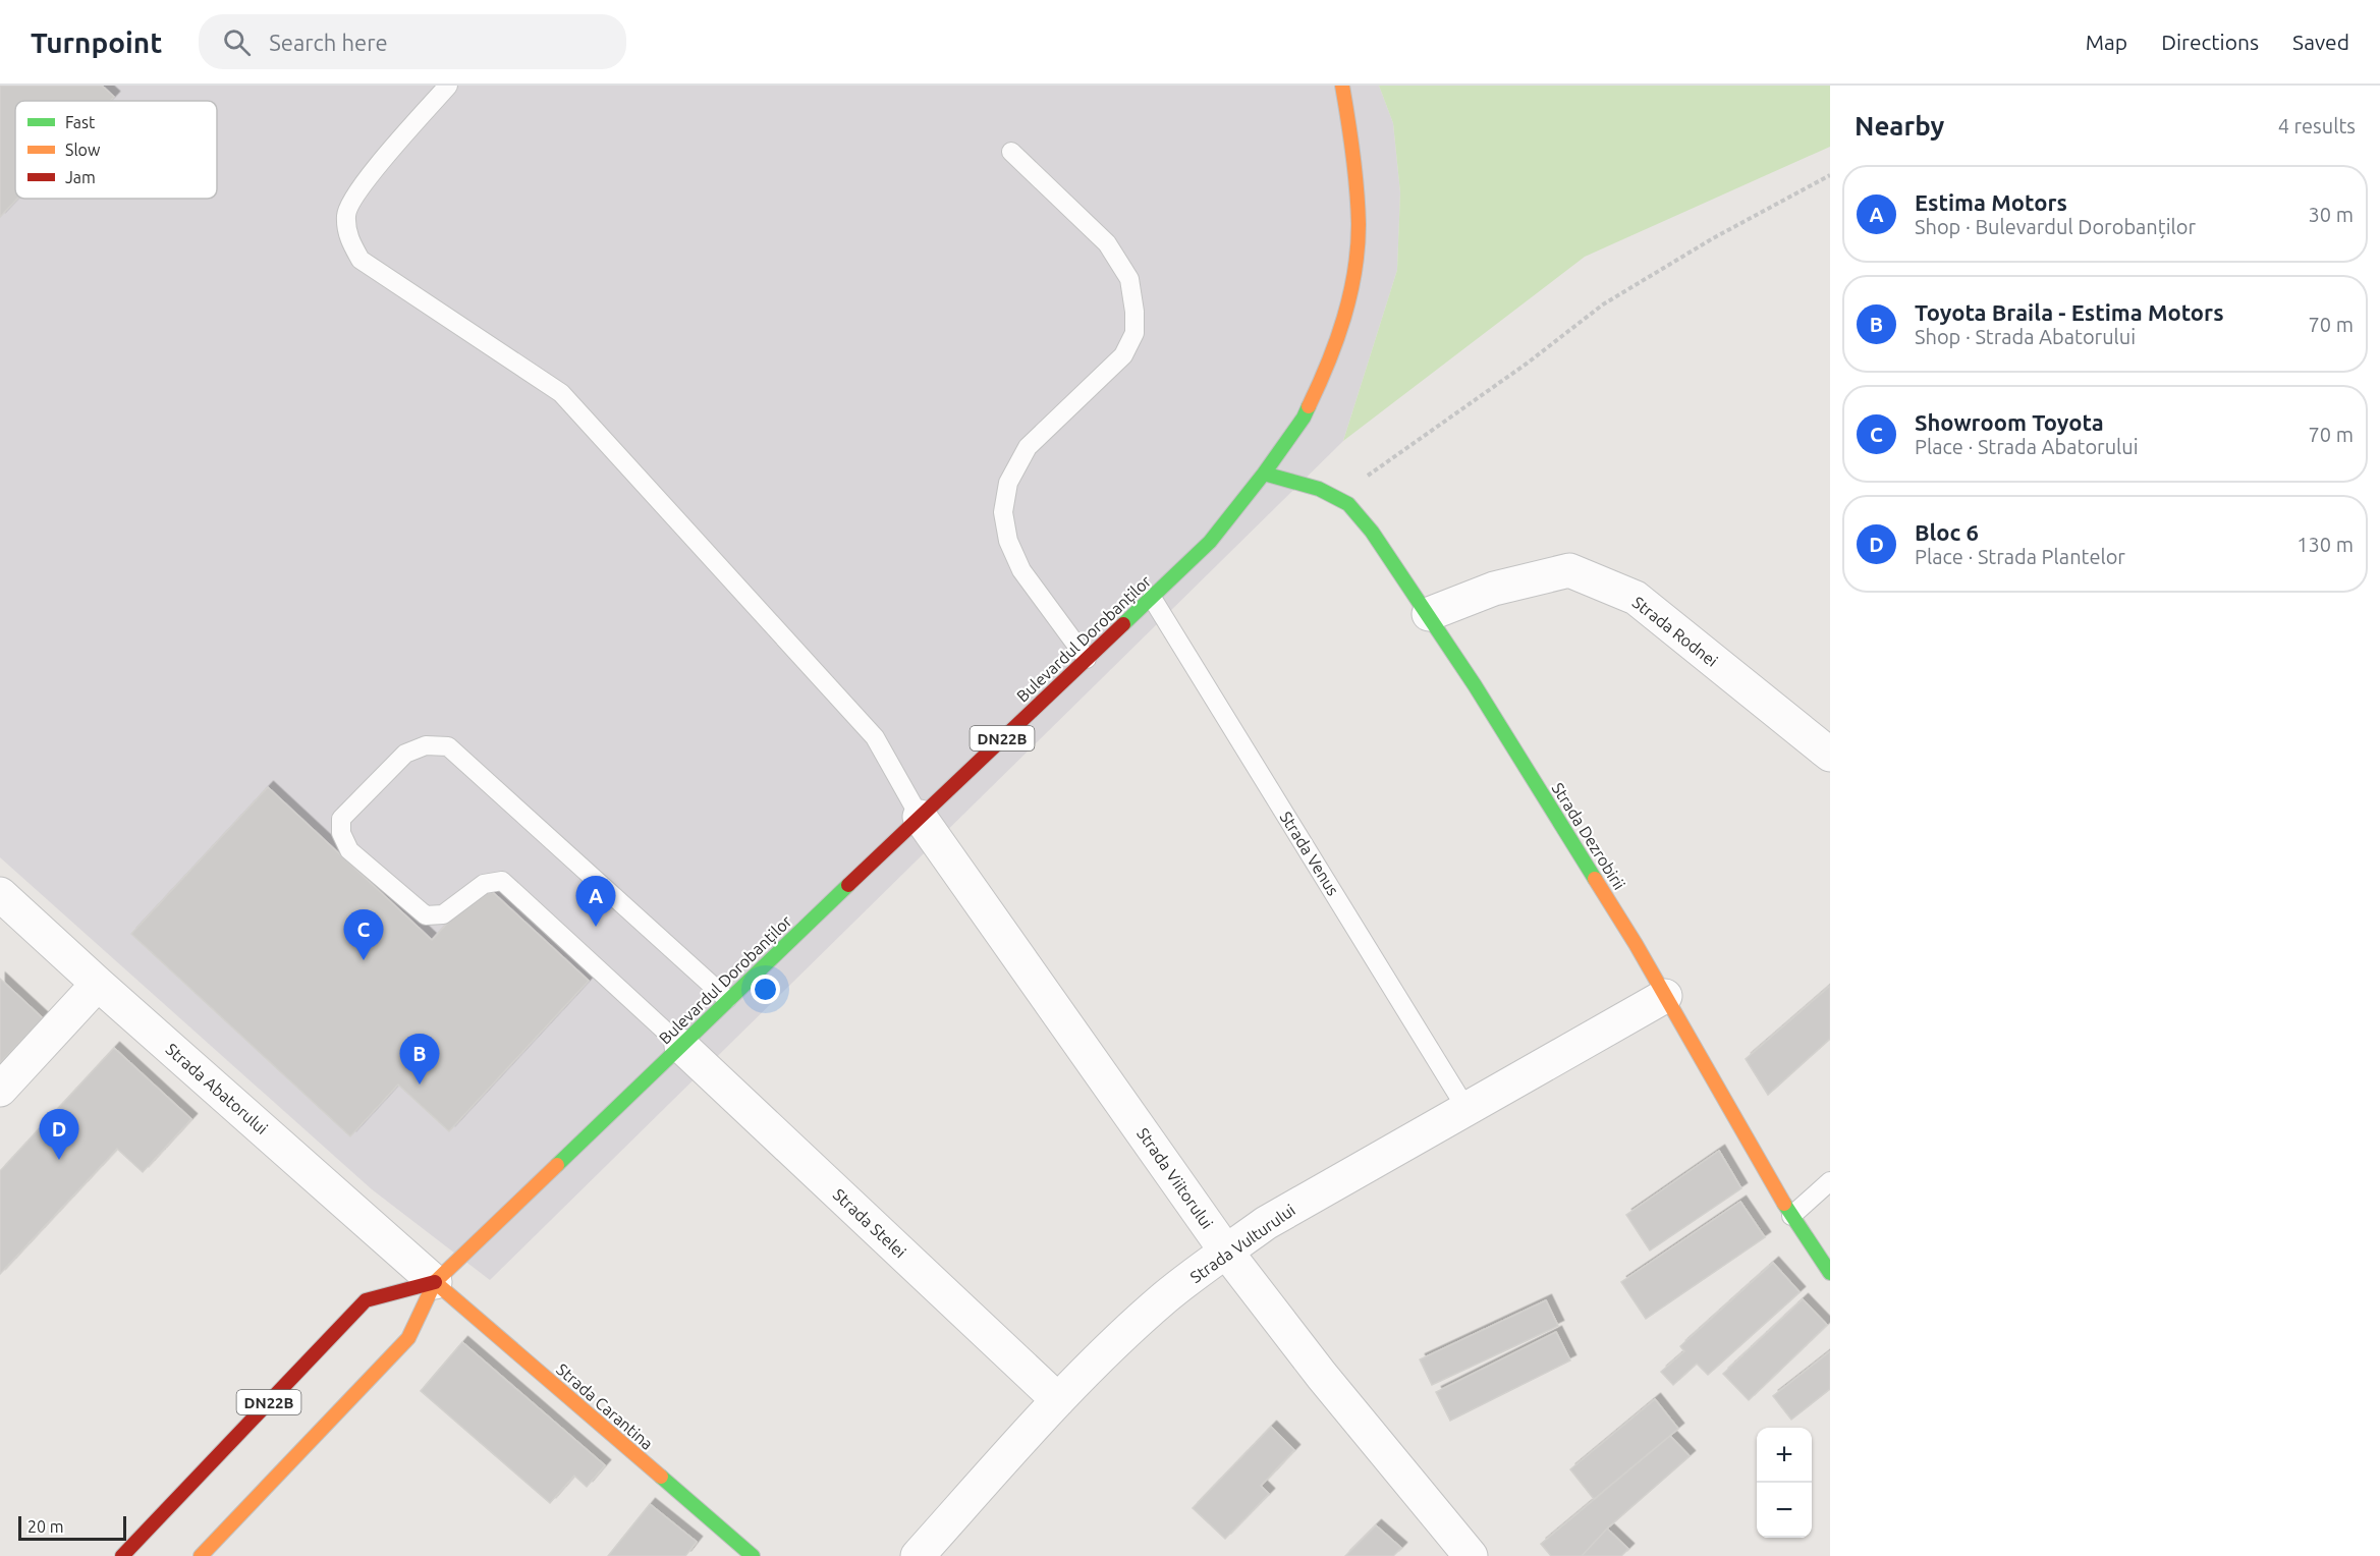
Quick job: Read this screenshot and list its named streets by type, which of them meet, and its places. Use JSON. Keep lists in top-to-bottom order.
{
  "streets": {
    "main road": [
      "Bulevardul Dorobanților",
      "DN22B",
      "Strada Dezrobirii",
      "Strada Carantina"
    ],
    "street": [
      "Strada Rodnei",
      "Strada Abatorului",
      "Strada Viitorului",
      "Strada Stelei",
      "Strada Vulturului"
    ],
    "lane": ["Strada Venus"]
  },
  "crossings": [
    ["Strada Rodnei", "Strada Dezrobirii"],
    ["Bulevardul Dorobanților", "Strada Dezrobirii"],
    ["Bulevardul Dorobanților", "Strada Venus"],
    ["Bulevardul Dorobanților", "Strada Abatorului"],
    ["Bulevardul Dorobanților", "Strada Viitorului"],
    ["Bulevardul Dorobanților", "Strada Stelei"],
    ["Bulevardul Dorobanților", "Strada Carantina"],
    ["Strada Dezrobirii", "Strada Vulturului"],
    ["Strada Venus", "Strada Vulturului"],
    ["Strada Abatorului", "Strada Carantina"],
    ["Strada Viitorului", "Strada Vulturului"],
    ["Strada Stelei", "Strada Vulturului"]
  ],
  "legend": ["Fast", "Slow", "Jam"],
  "scale_bar": "20 m",
  "page": {
    "header": "Turnpoint",
    "search": "Search here",
    "nav": ["Map", "Directions", "Saved"],
    "heading": ["Nearby", "4 results"],
    "list": [
      {
        "mark": "A",
        "name": "Estima Motors",
        "note": "Shop · Bulevardul Dorobanților",
        "value": "30 m"
      },
      {
        "mark": "B",
        "name": "Toyota Braila - Estima Motors",
        "note": "Shop · Strada Abatorului",
        "value": "70 m"
      },
      {
        "mark": "C",
        "name": "Showroom Toyota",
        "note": "Place · Strada Abatorului",
        "value": "70 m"
      },
      {
        "mark": "D",
        "name": "Bloc 6",
        "note": "Place · Strada Plantelor",
        "value": "130 m"
      }
    ],
    "pins": [
      "A",
      "C",
      "B",
      "D"
    ],
    "map_buttons": ["+", "−"],
    "scale": "20 m"
  }
}
